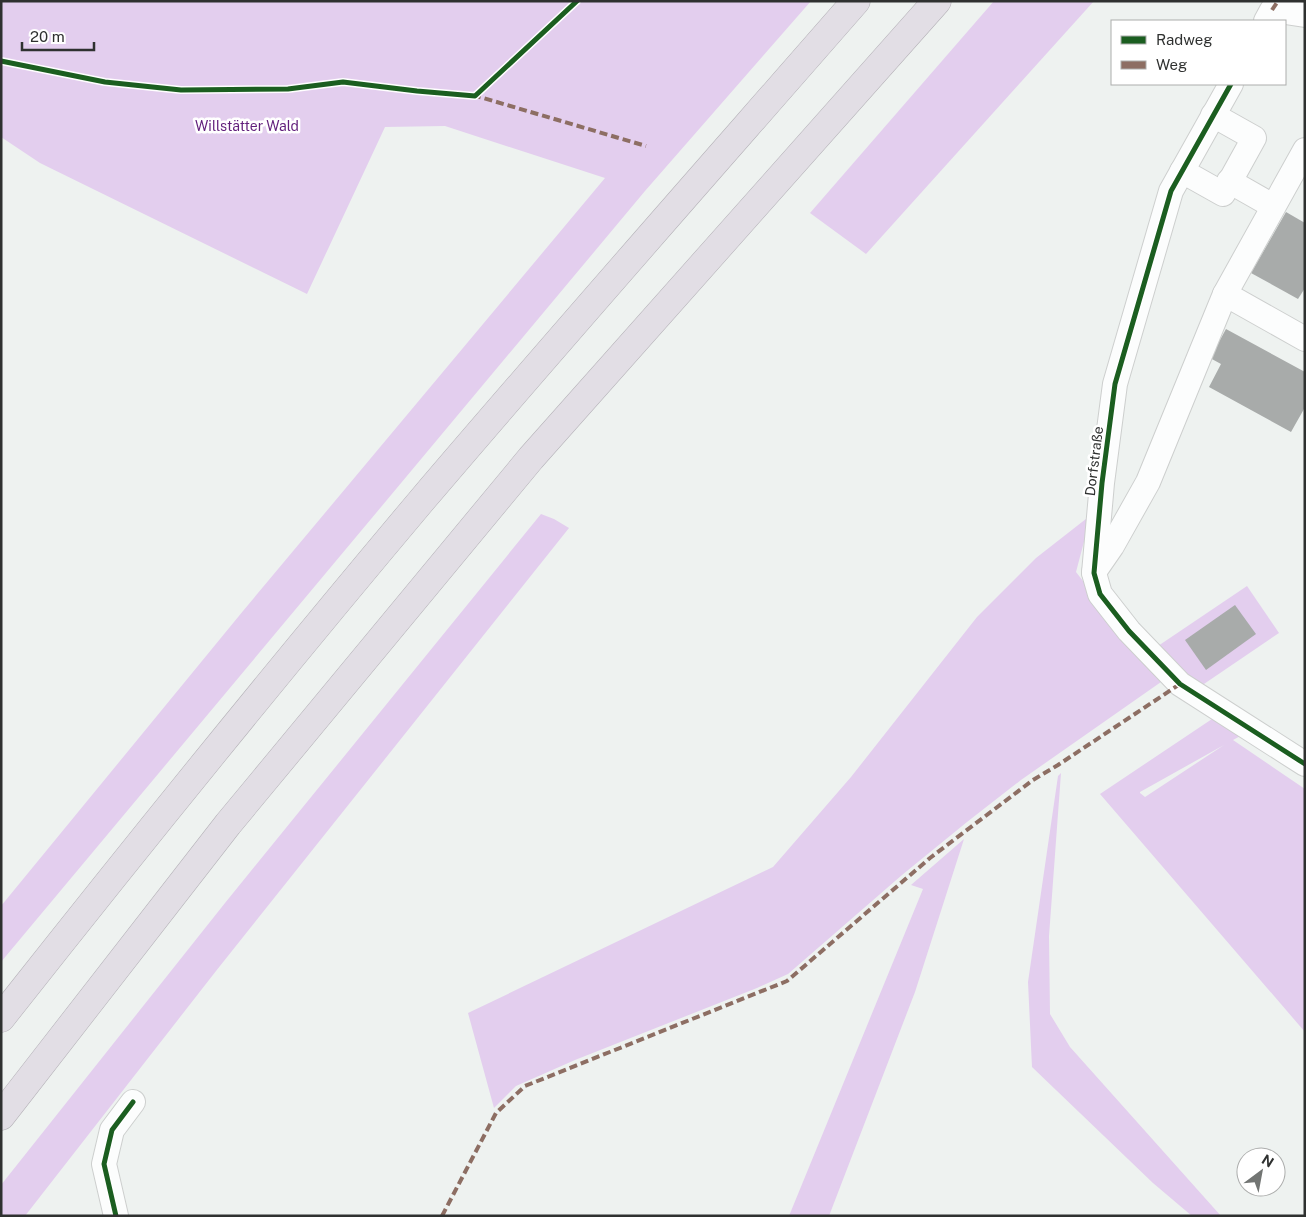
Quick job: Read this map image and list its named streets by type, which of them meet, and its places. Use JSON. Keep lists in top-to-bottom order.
{
  "streets": {
    "street": ["Dorfstraße"]
  },
  "parks": ["Willstätter Wald"],
  "legend": ["Radweg", "Weg"],
  "scale_bar": "20 m",
  "north": "top right"
}
